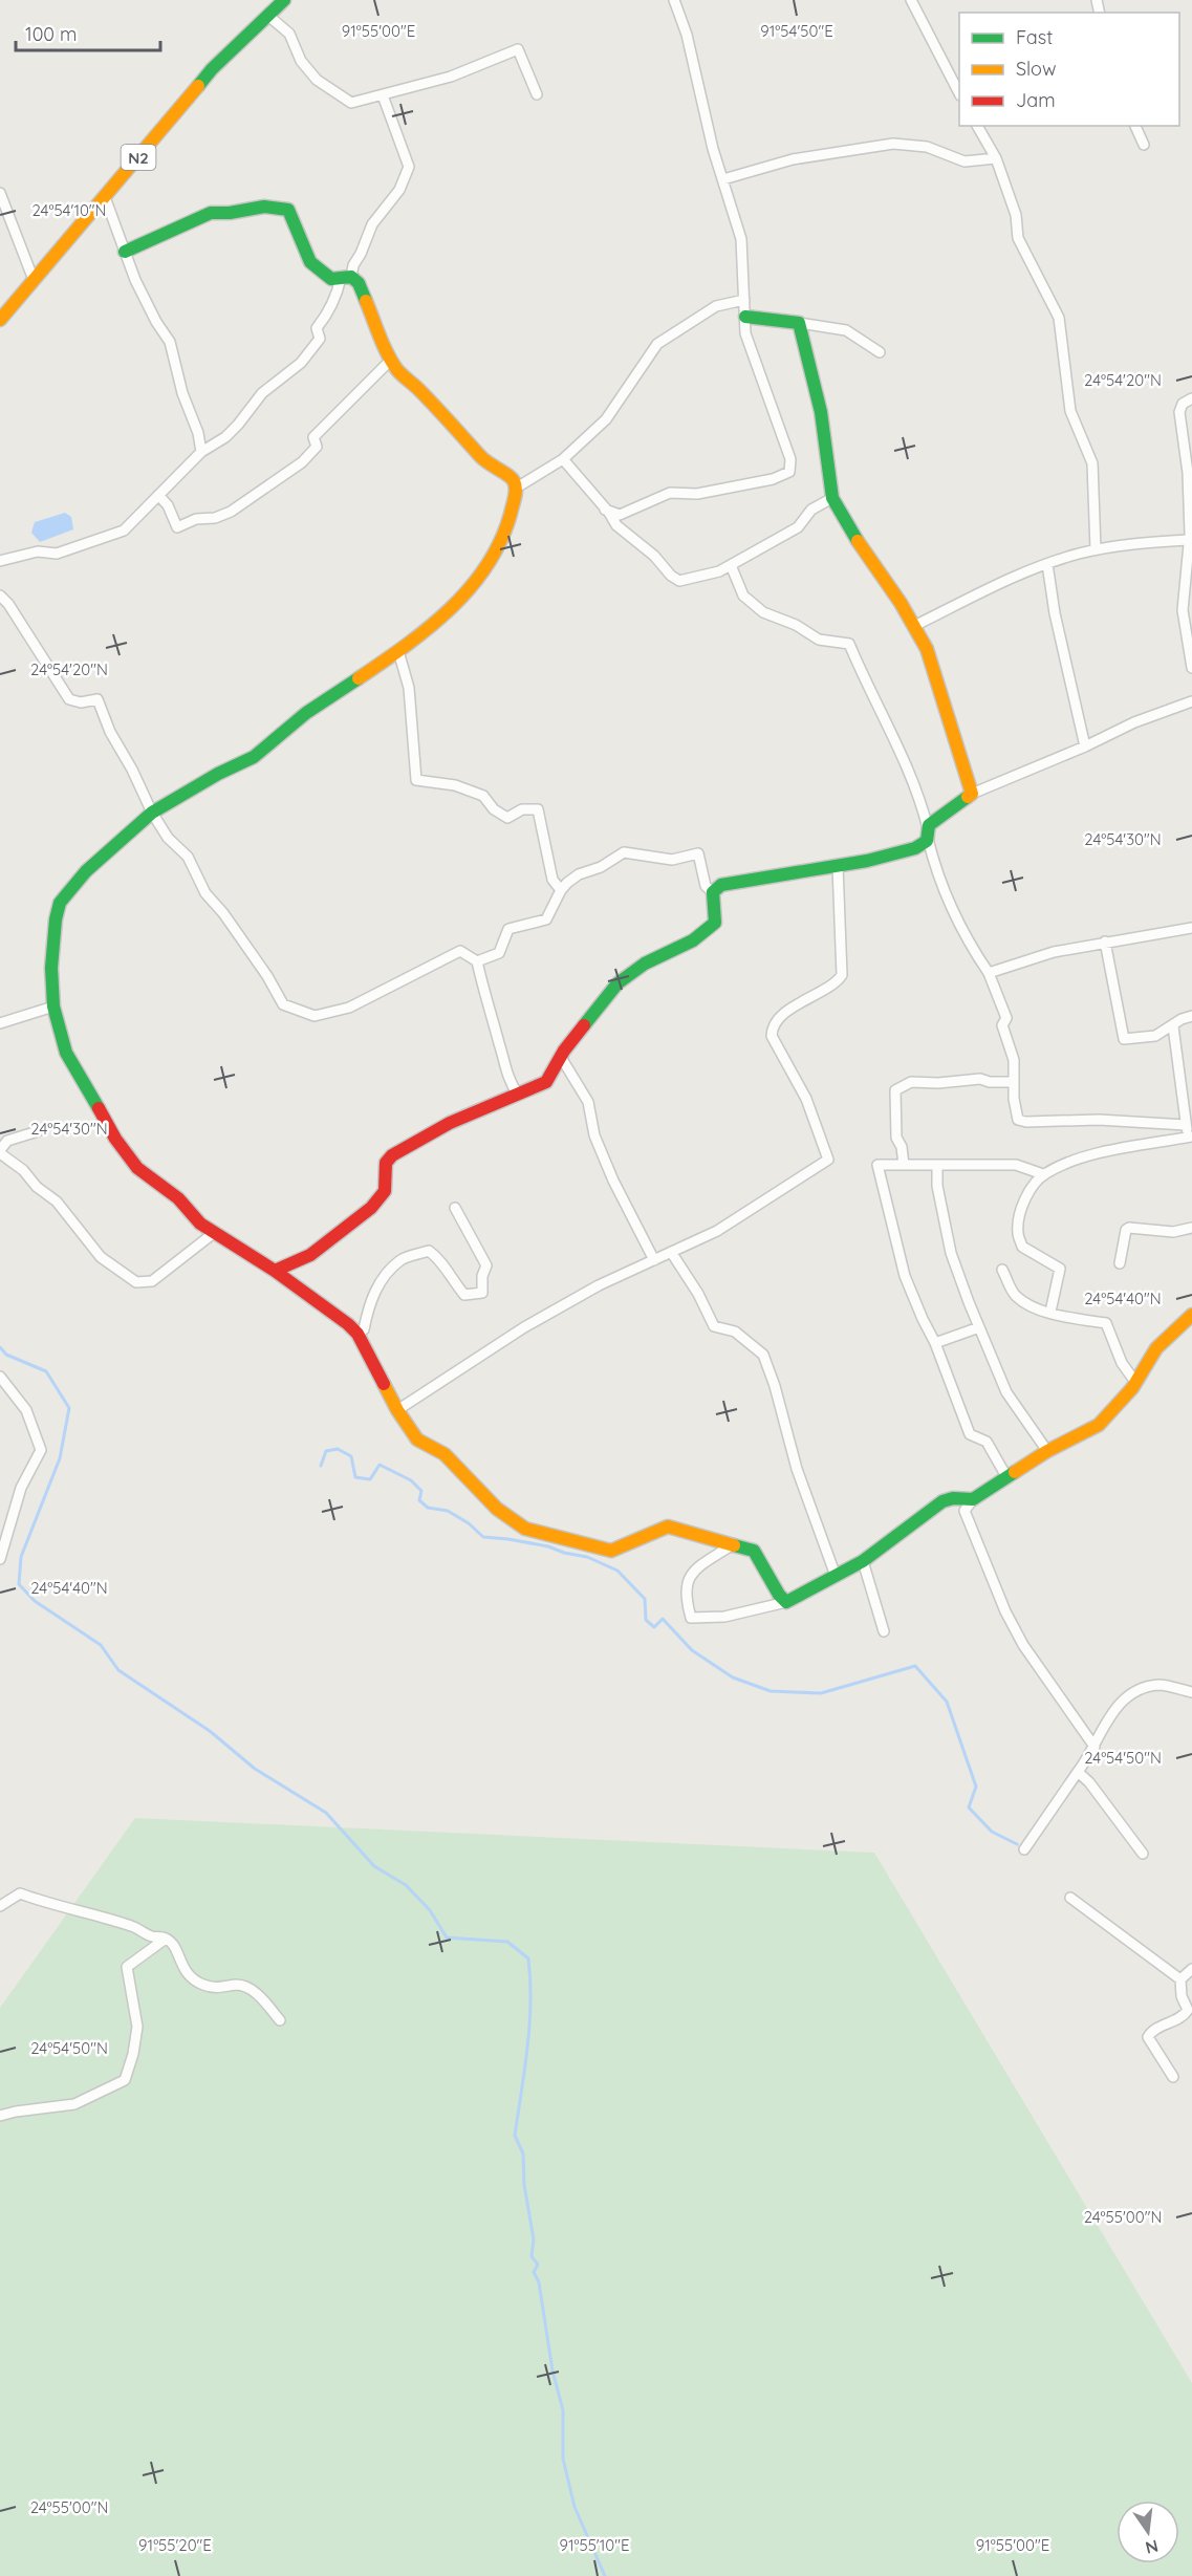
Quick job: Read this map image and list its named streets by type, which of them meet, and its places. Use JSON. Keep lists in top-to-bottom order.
{
  "streets": {
    "main road": ["N2"]
  },
  "legend": ["Fast", "Slow", "Jam"],
  "scale_bar": "100 m",
  "north": "bottom",
  "coordinates": [
    "91°55'00\"E",
    "91°54'50\"E",
    "24°54'10\"N",
    "24°54'20\"N",
    "24°54'30\"N",
    "24°54'40\"N",
    "24°54'50\"N",
    "24°55'00\"N",
    "91°55'20\"E",
    "91°55'10\"E"
  ]
}
